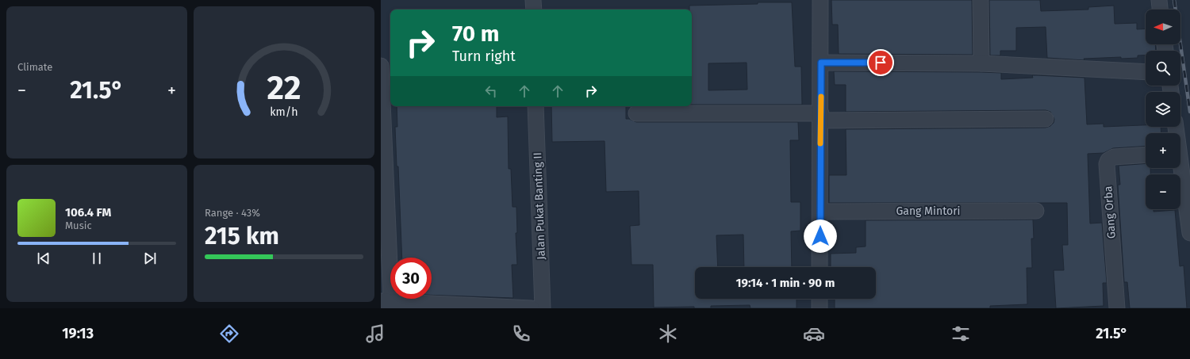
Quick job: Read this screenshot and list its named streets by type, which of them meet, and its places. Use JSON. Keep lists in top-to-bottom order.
{
  "streets": {
    "street": ["Jalan Pukat Banting II", "Gang Mintori", "Gang Orba"]
  },
  "north": "left",
  "page": {
    "tile": [
      "Climate",
      ["Range · 43%", "215 km"]
    ],
    "map_buttons": ["+", "−"],
    "turn": ["70 m", "Turn right"],
    "heat": ["−", "21.5°", "+"],
    "song": ["106.4 FM", "Music"],
    "limit": "30",
    "trip": "19:14 · 1 min · 90 m",
    "tabs": ["19:13", "21.5°"],
    "gauge": ["22", "km/h"]
  }
}
